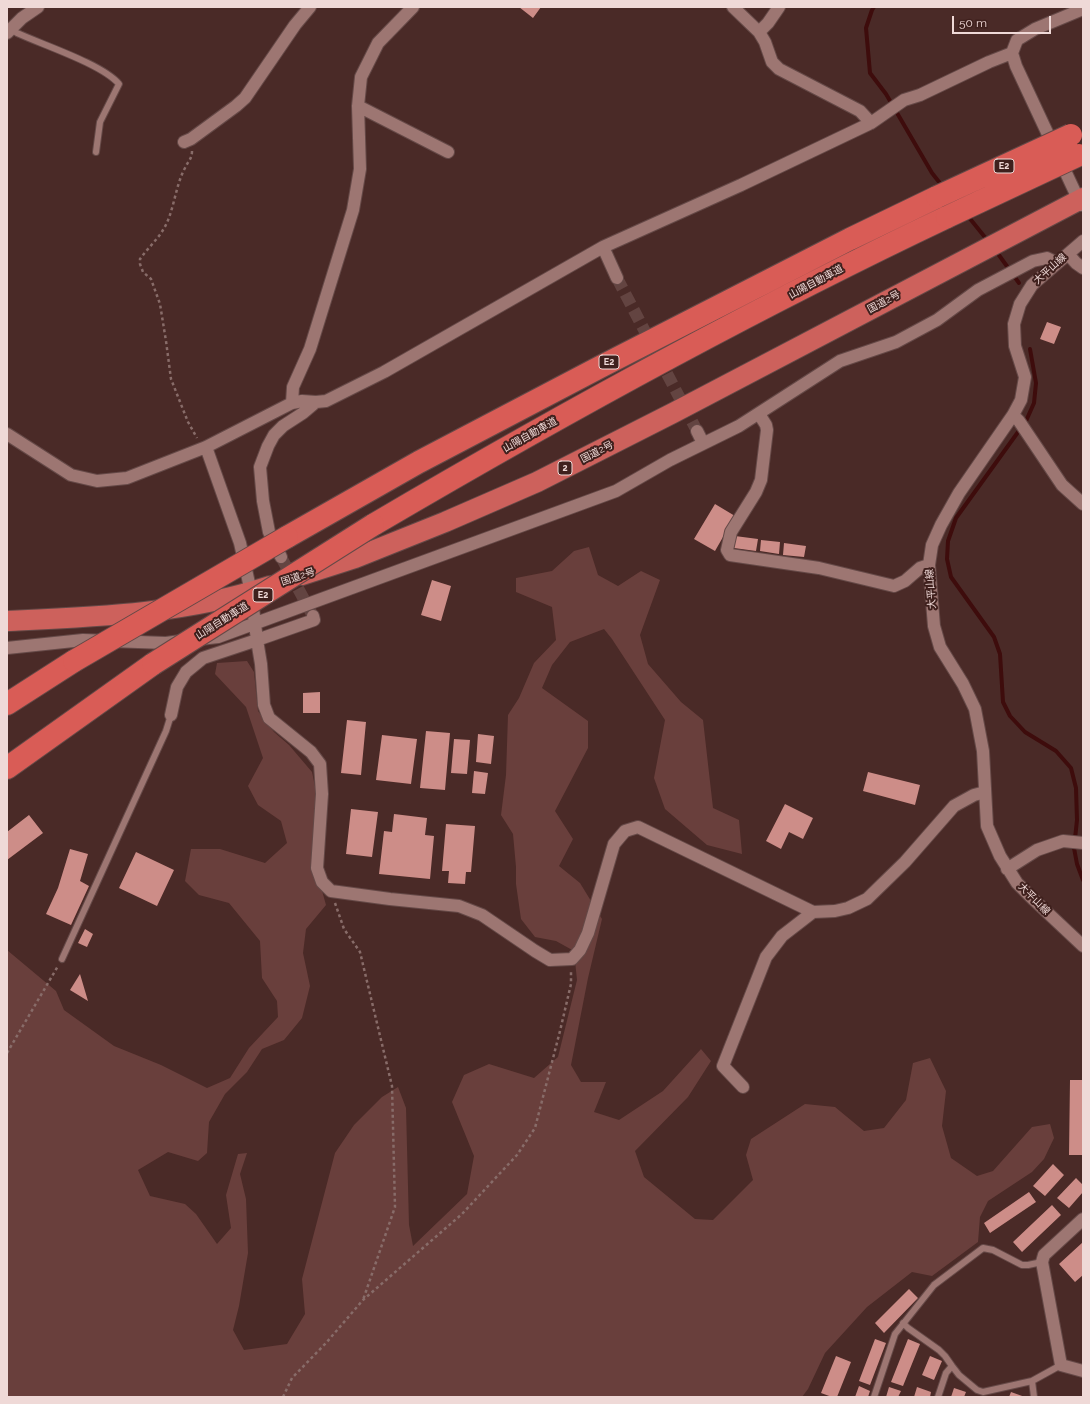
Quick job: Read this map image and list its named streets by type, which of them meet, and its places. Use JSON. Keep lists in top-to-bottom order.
{
  "streets": {
    "highway": [
      "E2",
      "山陽自動車道",
      "国道2号",
      "2"
    ],
    "street": ["大平山線"]
  },
  "scale_bar": "50 m"
}
